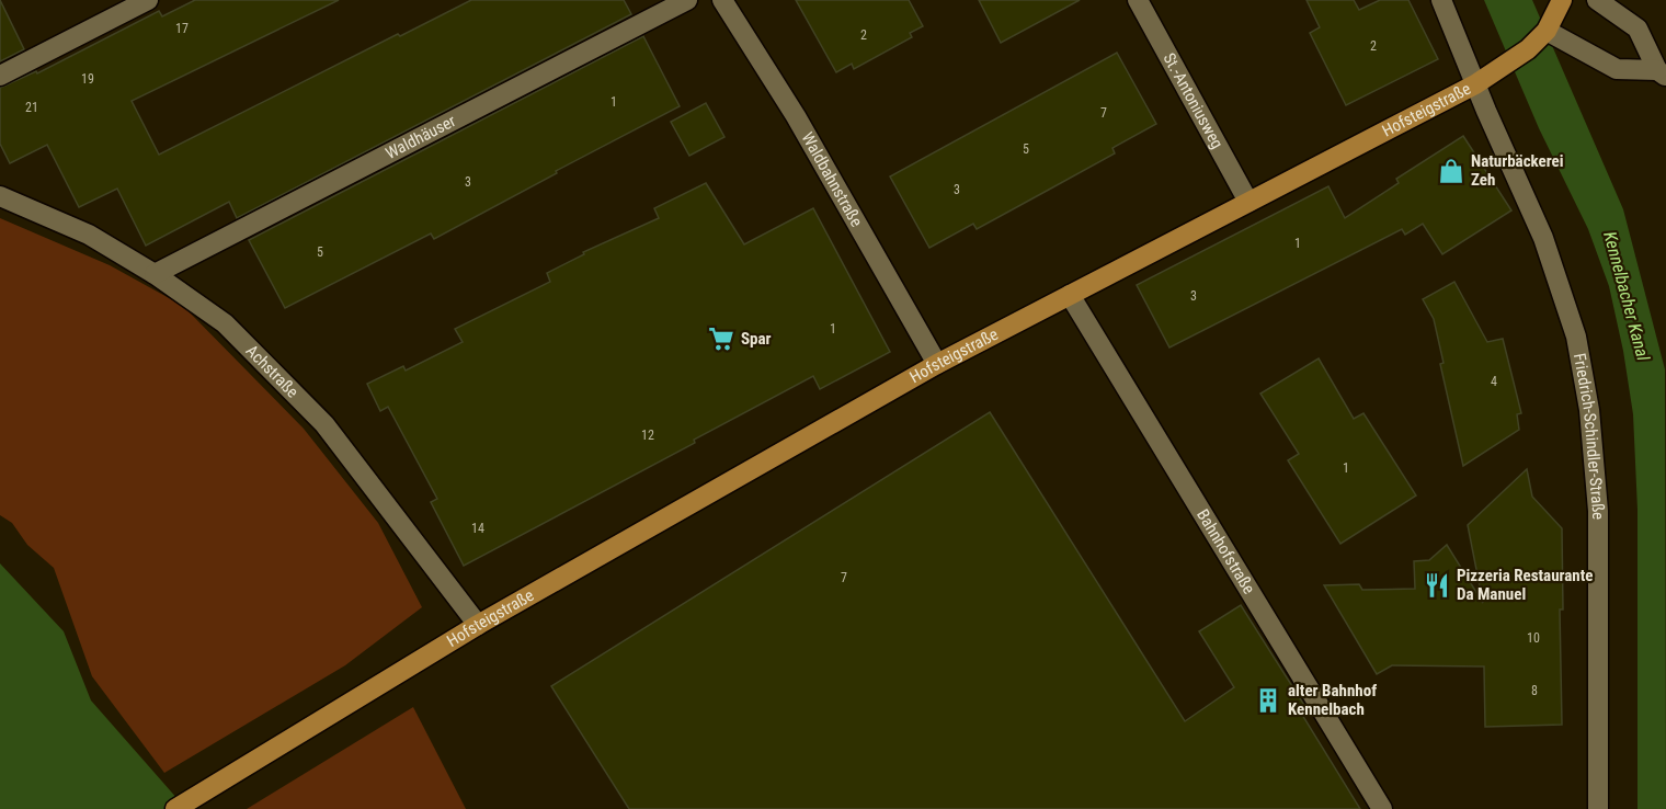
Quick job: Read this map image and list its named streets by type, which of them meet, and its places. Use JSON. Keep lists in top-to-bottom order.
{
  "streets": {
    "main road": ["Hofsteigstraße"],
    "street": [
      "St.-Antoniusweg",
      "Waldhäuser",
      "Waldbahnstraße",
      "Achstraße",
      "Friedrich-Schindler-Straße",
      "Bahnhofstraße"
    ]
  },
  "crossings": [
    ["St.-Antoniusweg", "Hofsteigstraße"],
    ["Hofsteigstraße", "Waldbahnstraße"],
    ["Hofsteigstraße", "Achstraße"],
    ["Hofsteigstraße", "Friedrich-Schindler-Straße"],
    ["Hofsteigstraße", "Bahnhofstraße"],
    ["Waldhäuser", "Achstraße"]
  ],
  "water": ["Kennelbacher Kanal"],
  "places": {
    "shop": ["Naturbäckerei Zeh"],
    "supermarket": ["Spar"],
    "restaurant": ["Pizzeria Restaurante Da Manuel"],
    "building": ["alter Bahnhof Kennelbach"]
  },
  "house_numbers": [
    "17",
    "2",
    "2",
    "19",
    "1",
    "21",
    "7",
    "5",
    "3",
    "3",
    "1",
    "5",
    "3",
    "1",
    "4",
    "12",
    "1",
    "14",
    "7",
    "10",
    "8"
  ]
}
